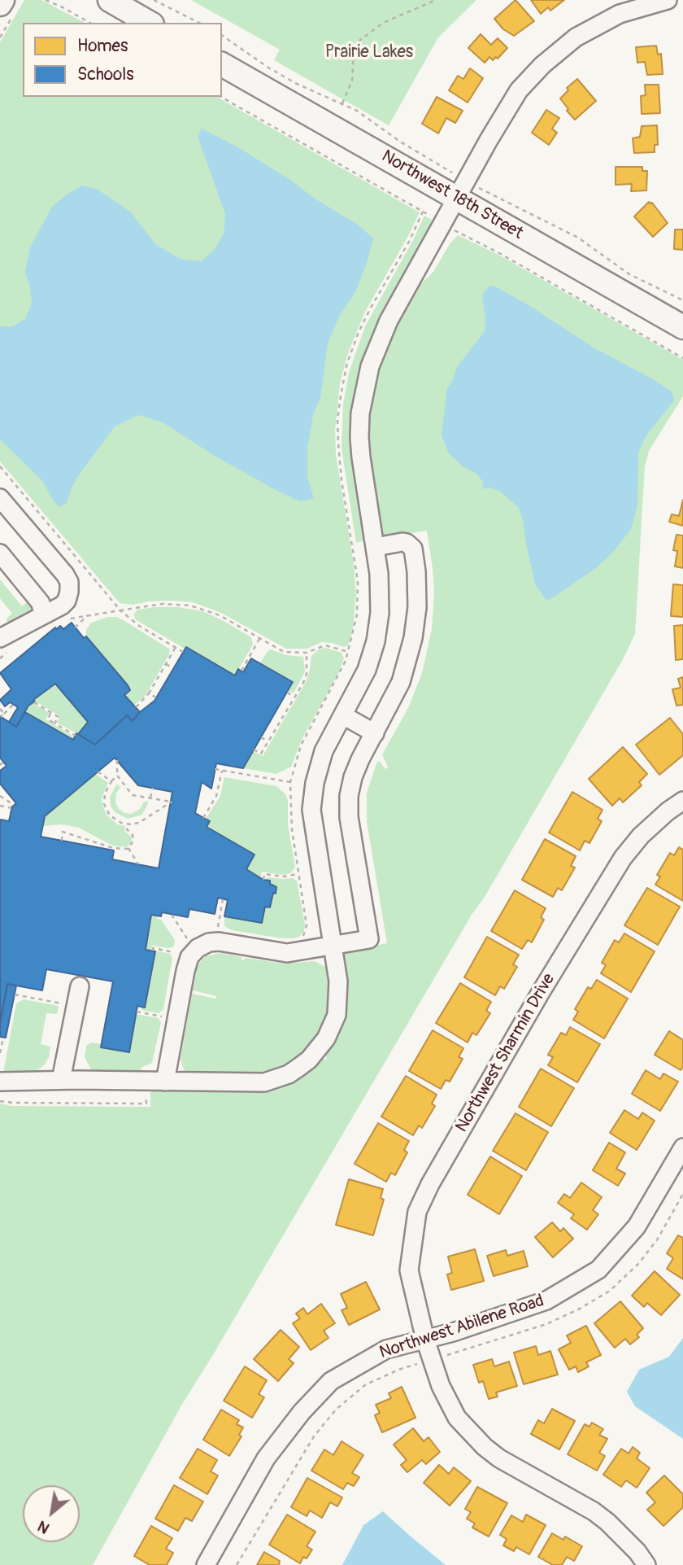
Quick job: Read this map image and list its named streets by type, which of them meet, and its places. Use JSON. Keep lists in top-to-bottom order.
{
  "streets": {
    "main road": ["Northwest 18th Street"],
    "street": ["Northwest Sharmin Drive", "Northwest Abilene Road"]
  },
  "crossings": [
    ["Northwest Sharmin Drive", "Northwest Abilene Road"]
  ],
  "parks": ["Prairie Lakes"],
  "legend": ["Homes", "Schools"],
  "north": "bottom left"
}
